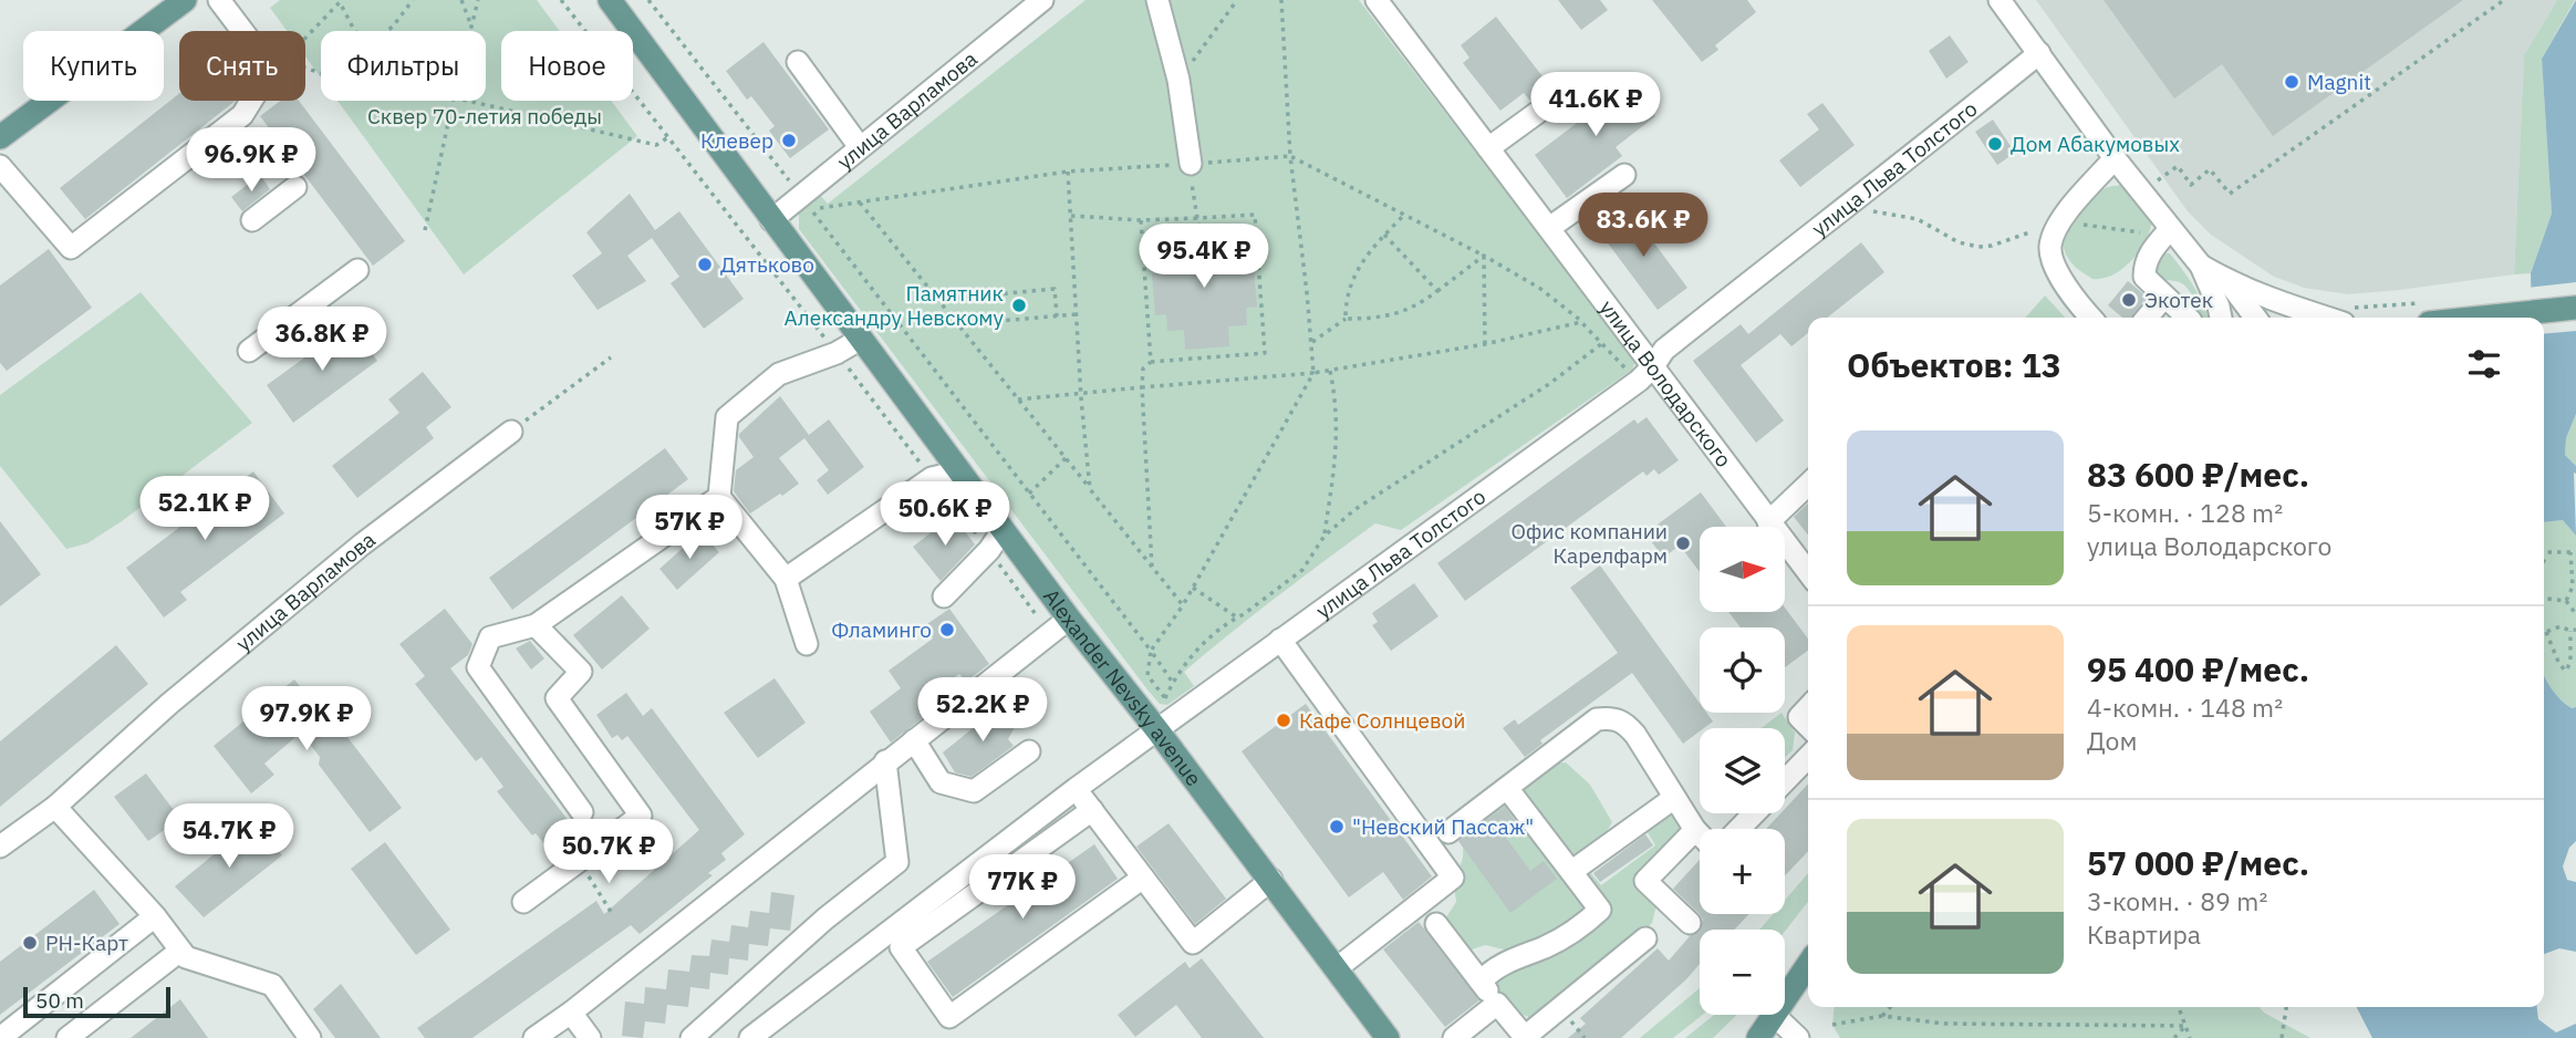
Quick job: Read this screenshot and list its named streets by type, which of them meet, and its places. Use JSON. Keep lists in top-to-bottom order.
{
  "streets": {
    "main road": ["Alexander Nevsky avenue"],
    "street": ["улица Варламова", "улица Льва Толстого", "улица Володарского"]
  },
  "crossings": [
    ["улица Варламова", "Alexander Nevsky avenue"],
    ["улица Льва Толстого", "улица Володарского"],
    ["улица Льва Толстого", "Alexander Nevsky avenue"]
  ],
  "parks": ["Сквер 70-летия победы"],
  "places": [
    "Magnit",
    "Клевер",
    "Дом Абакумовых",
    "Дятьково",
    "Экотек",
    "Памятник Александру Невскому",
    "Офис компании Карелфарм",
    "Фламинго",
    "Кафе Солнцевой",
    "\"Невский Пассаж\"",
    "РН-Карт"
  ],
  "scale_bar": "50 m",
  "north": "right",
  "page": {
    "chip": [
      "Купить",
      "Снять",
      "Фильтры",
      "Новое"
    ],
    "price": [
      "41.6K ₽",
      "96.9K ₽",
      "83.6K ₽",
      "95.4K ₽",
      "36.8K ₽",
      "52.1K ₽",
      "50.6K ₽",
      "57K ₽",
      "52.2K ₽",
      "97.9K ₽",
      "54.7K ₽",
      "50.7K ₽",
      "77K ₽"
    ],
    "heading": "Объектов: 13",
    "list": [
      {
        "name": "83 600 ₽/мес.",
        "note": "5-комн. · 128 m² · улица Володарского"
      },
      {
        "name": "95 400 ₽/мес.",
        "note": "4-комн. · 148 m² · Дом"
      },
      {
        "name": "57 000 ₽/мес.",
        "note": "3-комн. · 89 m² · Квартира"
      }
    ],
    "map_buttons": ["+", "−"],
    "scale": "50 m"
  }
}
